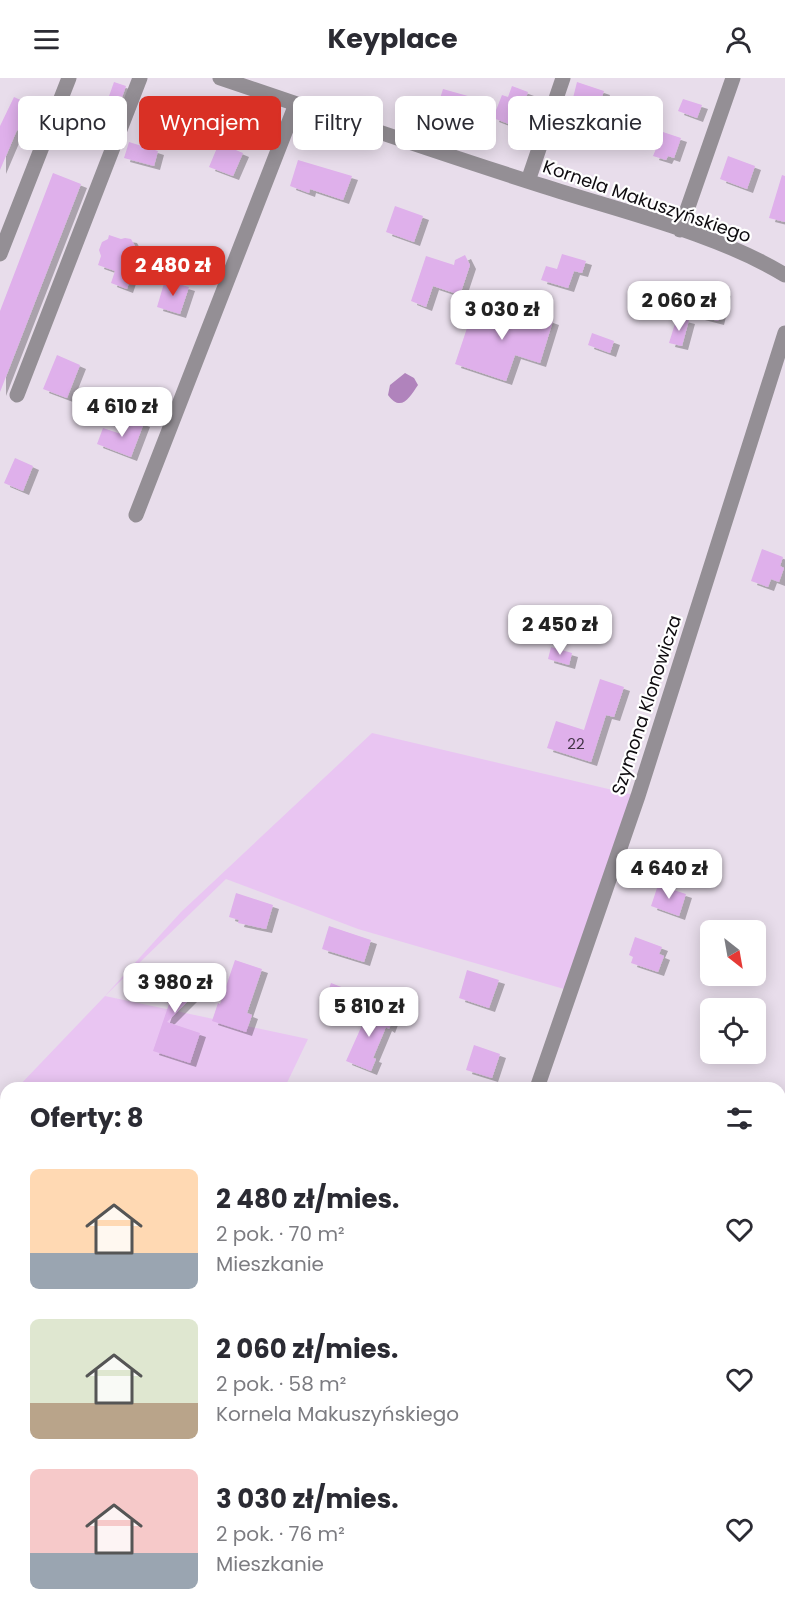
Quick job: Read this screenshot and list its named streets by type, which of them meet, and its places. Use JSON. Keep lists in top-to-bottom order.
{
  "streets": {
    "street": ["Kornela Makuszyńskiego", "Szymona Klonowicza"]
  },
  "house_numbers": ["22"],
  "north": "bottom right",
  "page": {
    "header": "Keyplace",
    "chip": [
      "Kupno",
      "Wynajem",
      "Filtry",
      "Nowe",
      "Mieszkanie"
    ],
    "price": [
      "2 480 zł",
      "2 060 zł",
      "3 030 zł",
      "4 610 zł",
      "2 450 zł",
      "4 640 zł",
      "3 980 zł",
      "5 810 zł"
    ],
    "heading": "Oferty: 8",
    "list": [
      {
        "name": "2 480 zł/mies.",
        "note": "2 pok. · 70 m² · Mieszkanie"
      },
      {
        "name": "2 060 zł/mies.",
        "note": "2 pok. · 58 m² · Kornela Makuszyńskiego"
      },
      {
        "name": "3 030 zł/mies.",
        "note": "2 pok. · 76 m² · Mieszkanie"
      }
    ]
  }
}
